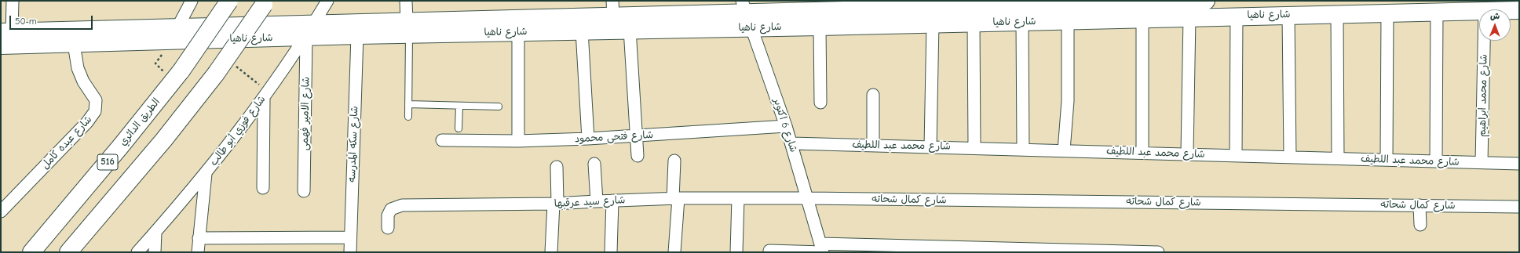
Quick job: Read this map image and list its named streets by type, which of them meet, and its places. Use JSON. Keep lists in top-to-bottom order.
{
  "streets": {
    "main road": ["شارع ناهيا", "الطريق الدائري", "516"],
    "street": [
      "شارع محمد ابراهيم",
      "شارع الامير فهمى",
      "شارع 6 اكتوبر",
      "شارع فوزي أبو طالب",
      "شارع فتحى محمود",
      "شارع عبده كامل",
      "شارع سكه المدرسه",
      "شارع محمد عبد اللطيف",
      "شارع كمال شحاته",
      "شارع سيد عرقبها"
    ]
  },
  "crossings": [
    ["شارع ناهيا", "شارع الامير فهمى"],
    ["شارع ناهيا", "شارع 6 اكتوبر"],
    ["شارع ناهيا", "شارع فوزي أبو طالب"],
    ["شارع ناهيا", "شارع عبده كامل"],
    ["شارع ناهيا", "شارع سكه المدرسه"],
    ["شارع محمد ابراهيم", "شارع محمد عبد اللطيف"],
    ["شارع الامير فهمى", "شارع فوزي أبو طالب"],
    ["شارع 6 اكتوبر", "شارع فتحى محمود"],
    ["شارع 6 اكتوبر", "شارع محمد عبد اللطيف"],
    ["شارع 6 اكتوبر", "شارع كمال شحاته"],
    ["شارع 6 اكتوبر", "شارع سيد عرقبها"],
    ["شارع كمال شحاته", "شارع سيد عرقبها"]
  ],
  "scale_bar": "50 m",
  "north": "top"
}
